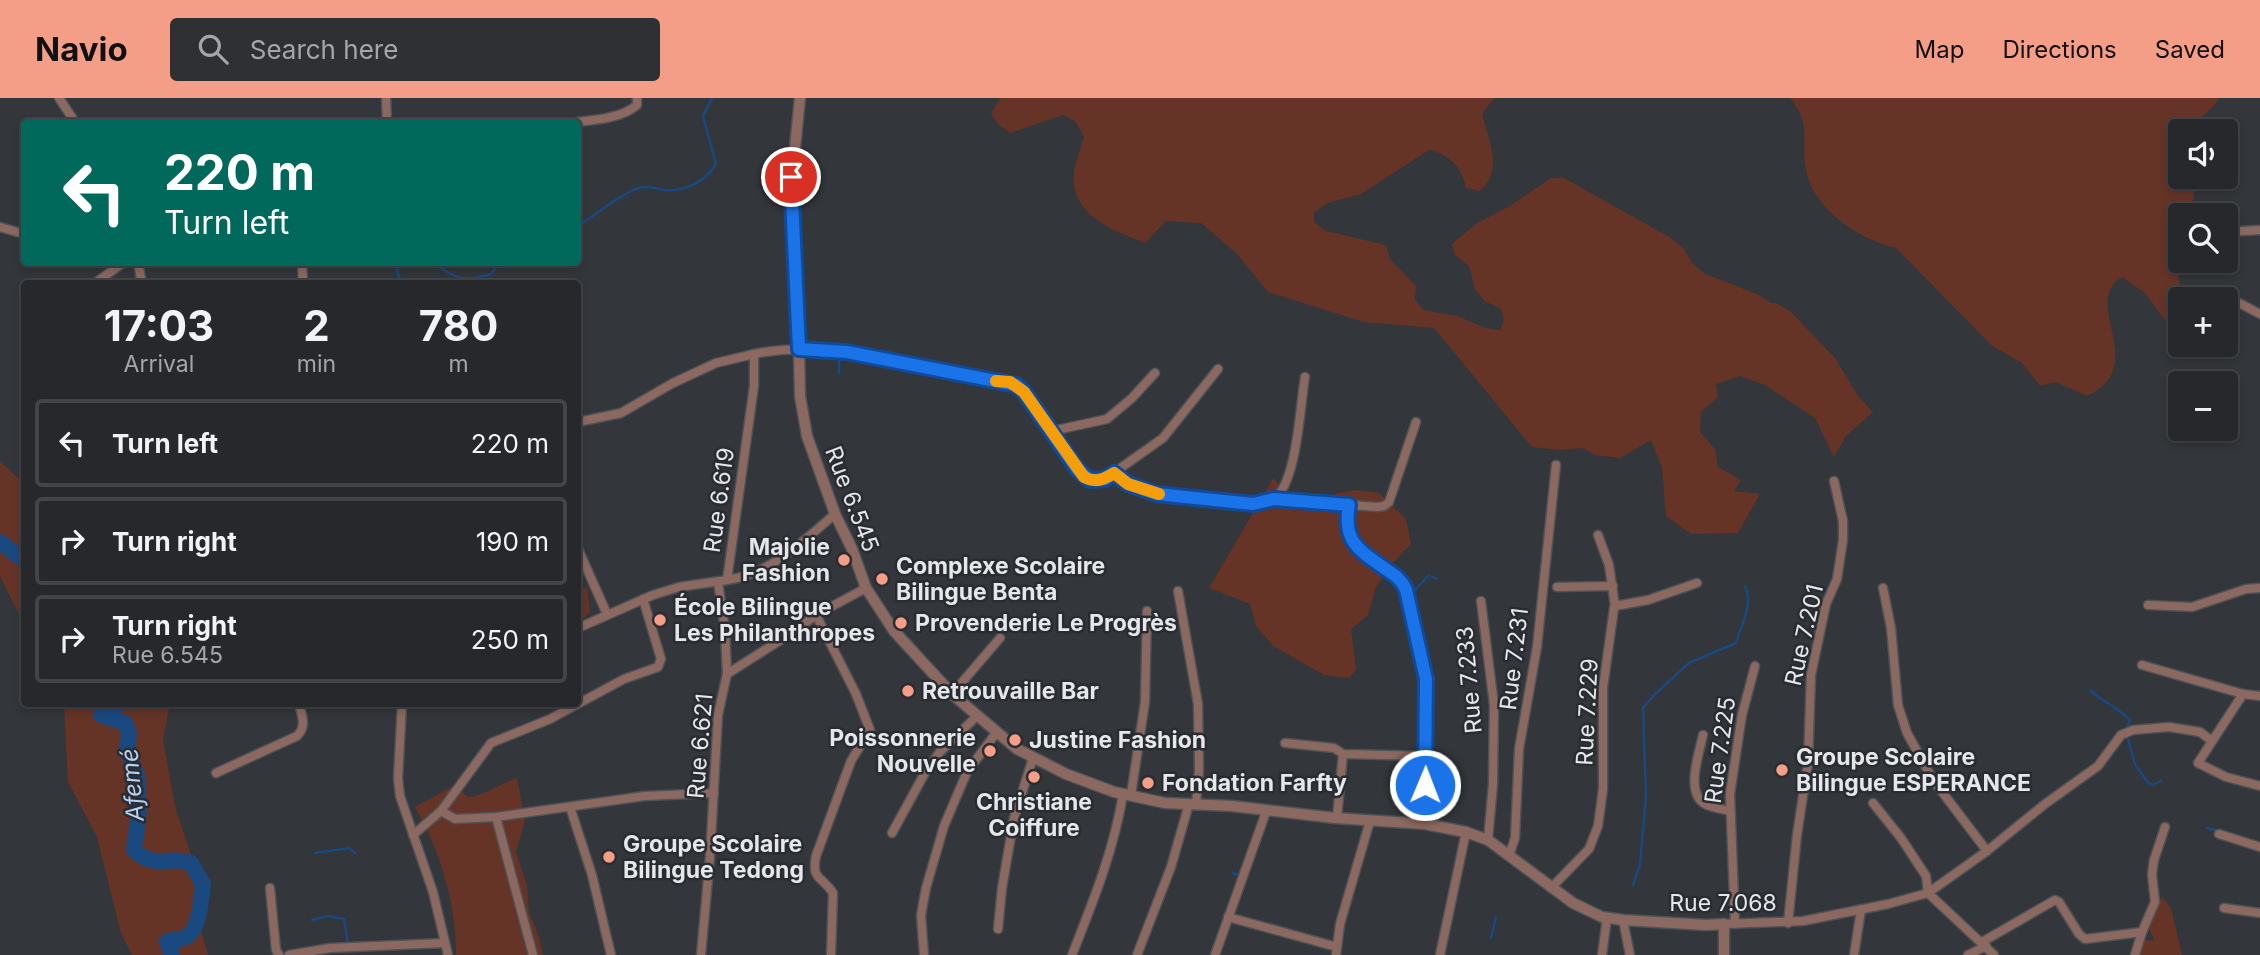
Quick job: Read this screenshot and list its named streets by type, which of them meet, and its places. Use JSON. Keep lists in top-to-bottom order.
{
  "streets": {
    "street": [
      "Rue 6.545",
      "Rue 6.619",
      "Rue 7.201",
      "Rue 7.231",
      "Rue 7.233",
      "Rue 7.229",
      "Rue 6.621",
      "Rue 7.225",
      "Rue 7.068"
    ]
  },
  "crossings": [
    ["Rue 6.545", "Rue 7.068"],
    ["Rue 6.619", "Rue 6.621"],
    ["Rue 7.201", "Rue 7.068"],
    ["Rue 7.231", "Rue 7.068"],
    ["Rue 7.233", "Rue 7.068"],
    ["Rue 7.229", "Rue 7.068"],
    ["Rue 7.225", "Rue 7.068"]
  ],
  "water": ["Afemé"],
  "places": [
    "Majolie Fashion",
    "Complexe Scolaire Bilingue Benta",
    "École Bilingue Les Philanthropes",
    "Provenderie Le Progrès",
    "Retrouvaille Bar",
    "Justine Fashion",
    "Poissonnerie Nouvelle",
    "Groupe Scolaire Bilingue ESPERANCE",
    "Christiane Coiffure",
    "Fondation Farfty",
    "Groupe Scolaire Bilingue Tedong"
  ],
  "page": {
    "header": "Navio",
    "search": "Search here",
    "nav": ["Map", "Directions", "Saved"],
    "map_buttons": ["+", "−"],
    "turn": ["220 m", "Turn left"],
    "eta": [
      "17:03",
      "Arrival",
      "2",
      "min",
      "780",
      "m"
    ],
    "list": [
      {
        "name": "Turn left",
        "value": "220 m"
      },
      {
        "name": "Turn right",
        "value": "190 m"
      },
      {
        "name": "Turn right",
        "note": "Rue 6.545",
        "value": "250 m"
      }
    ]
  }
}
